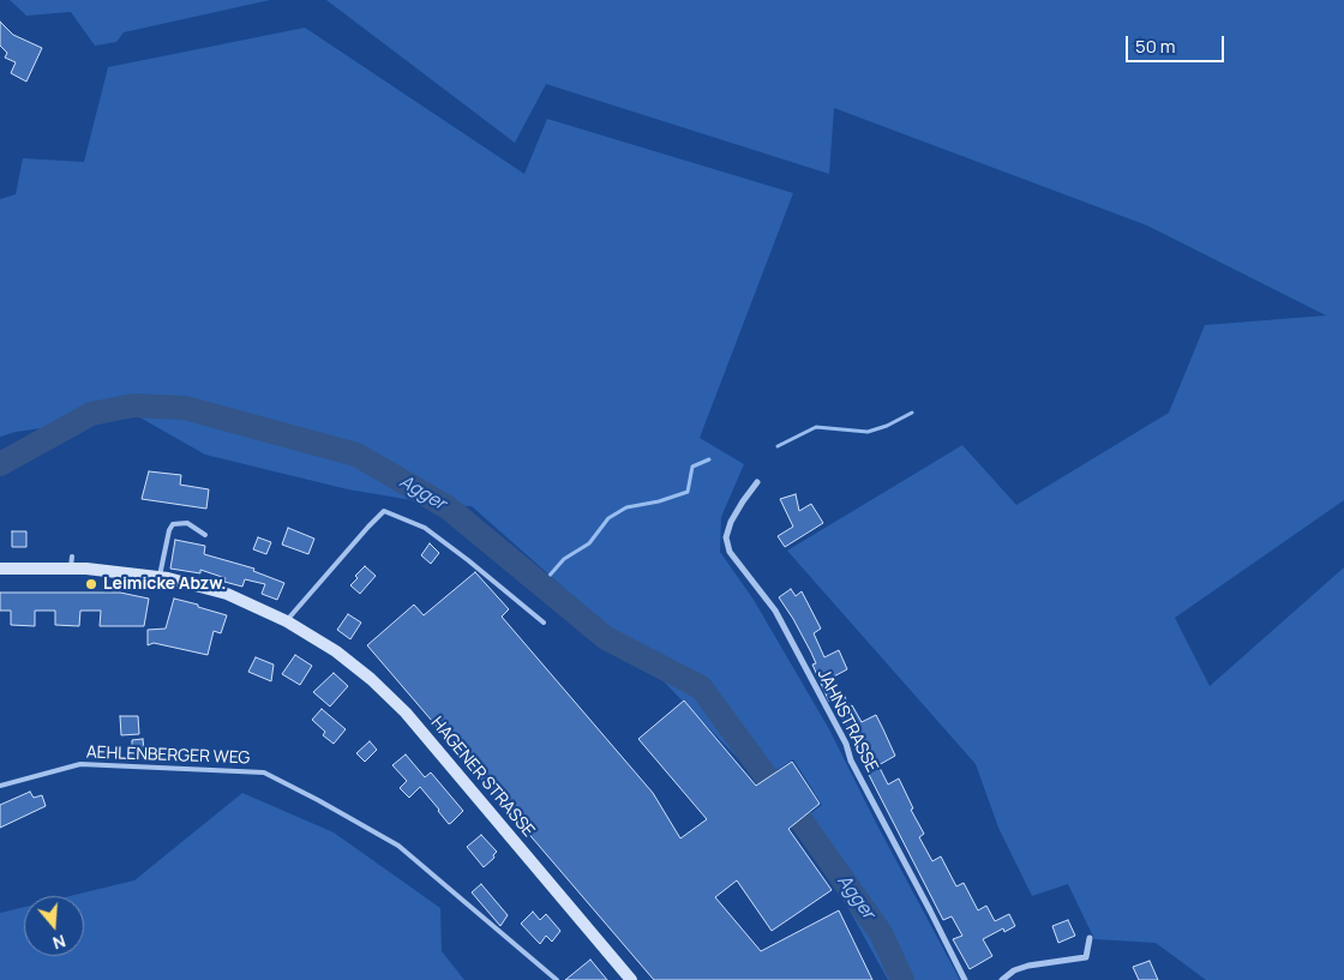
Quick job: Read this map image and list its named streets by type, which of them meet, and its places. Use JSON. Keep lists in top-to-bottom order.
{
  "streets": {
    "main road": ["HAGENER STRASSE"],
    "street": ["JAHNSTRASSE"],
    "lane": ["AEHLENBERGER WEG"]
  },
  "water": ["Agger"],
  "places": ["Leimicke Abzw."],
  "scale_bar": "50 m",
  "north": "bottom"
}
